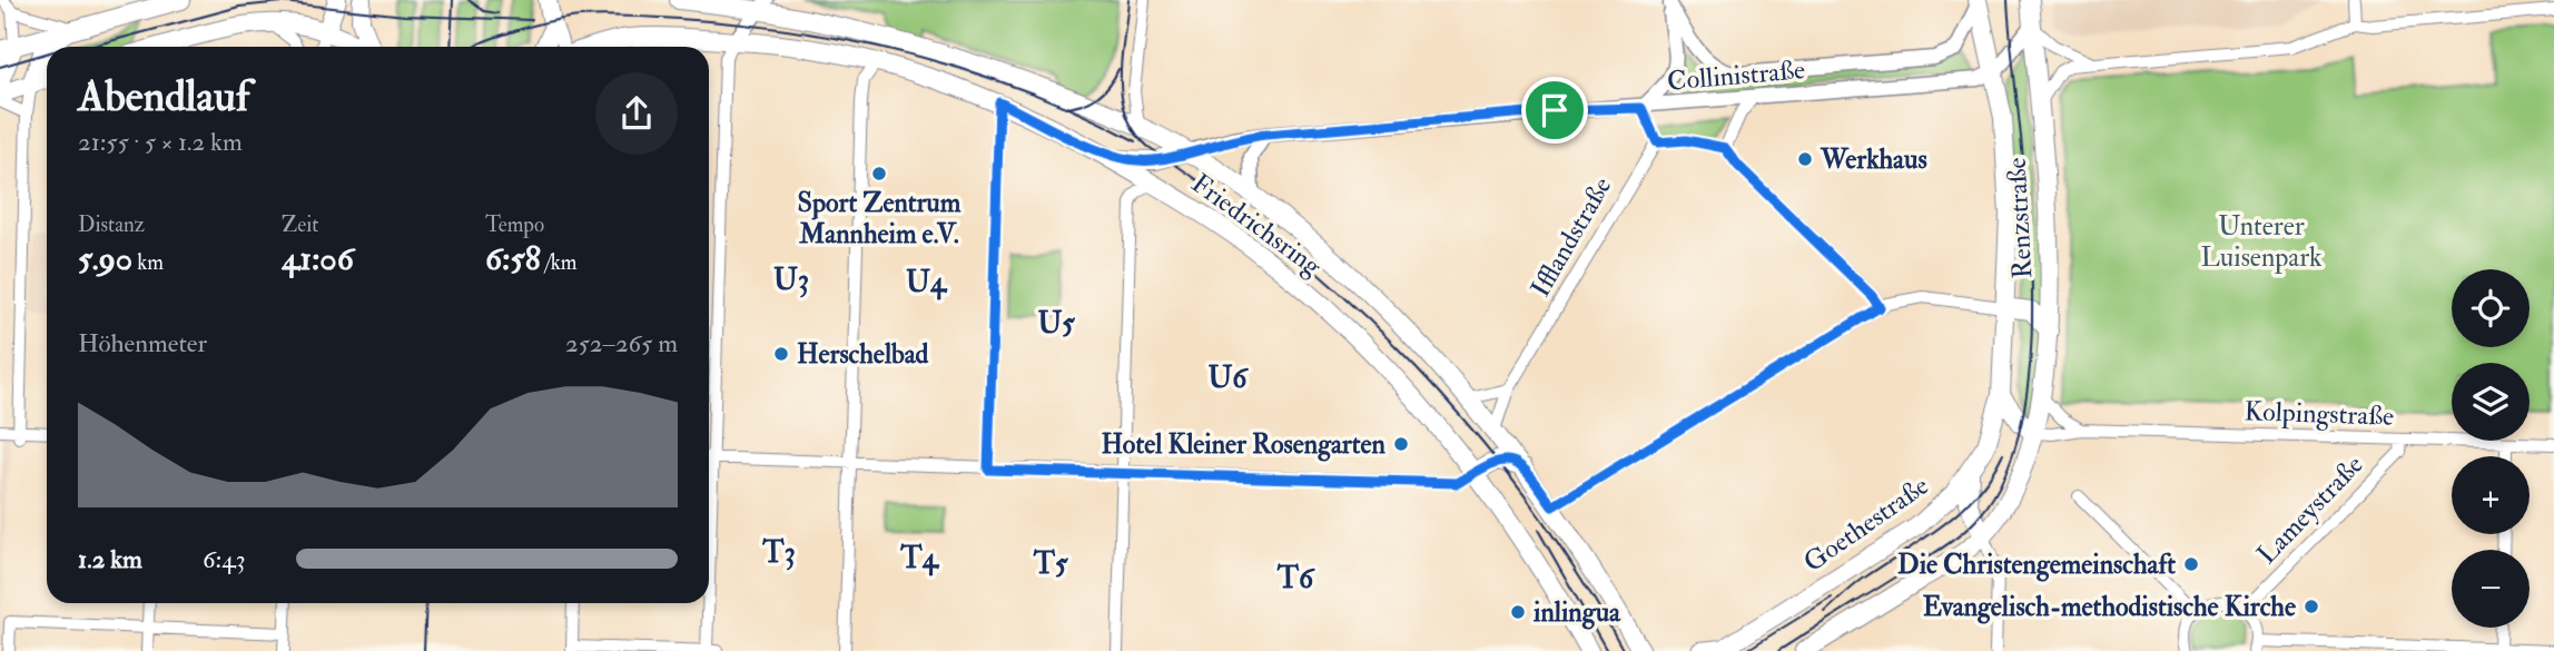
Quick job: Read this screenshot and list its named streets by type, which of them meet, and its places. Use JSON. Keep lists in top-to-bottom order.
{
  "streets": {
    "main road": ["Renzstraße", "Friedrichsring", "Goethestraße"],
    "street": [
      "Collinistraße",
      "Ifflandstraße",
      "Kolpingstraße",
      "Lameystraße"
    ]
  },
  "crossings": [
    ["Collinistraße", "Renzstraße"],
    ["Collinistraße", "Friedrichsring"],
    ["Renzstraße", "Kolpingstraße"],
    ["Renzstraße", "Goethestraße"],
    ["Friedrichsring", "Ifflandstraße"],
    ["Kolpingstraße", "Lameystraße"]
  ],
  "districts": [
    "U3",
    "U4",
    "U5",
    "U6",
    "T3",
    "T4",
    "T5",
    "T6"
  ],
  "parks": ["Unterer Luisenpark"],
  "places": [
    "Werkhaus",
    "Sport Zentrum Mannheim e.V.",
    "Herschelbad",
    "Hotel Kleiner Rosengarten",
    "Die Christengemeinschaft",
    "Evangelisch-methodistische Kirche",
    "inlingua"
  ],
  "page": {
    "heading": ["Abendlauf", "21:55 · 5 × 1.2 km"],
    "stats": [
      ["Distanz", "5.90 km"],
      ["Zeit", "41:06"],
      ["Tempo", "6:58 /km"]
    ],
    "map_buttons": ["+", "−"],
    "chart": ["Höhenmeter", "252–265 m"],
    "list": [
      {
        "name": "1.2 km",
        "note": "6:43"
      }
    ]
  }
}
